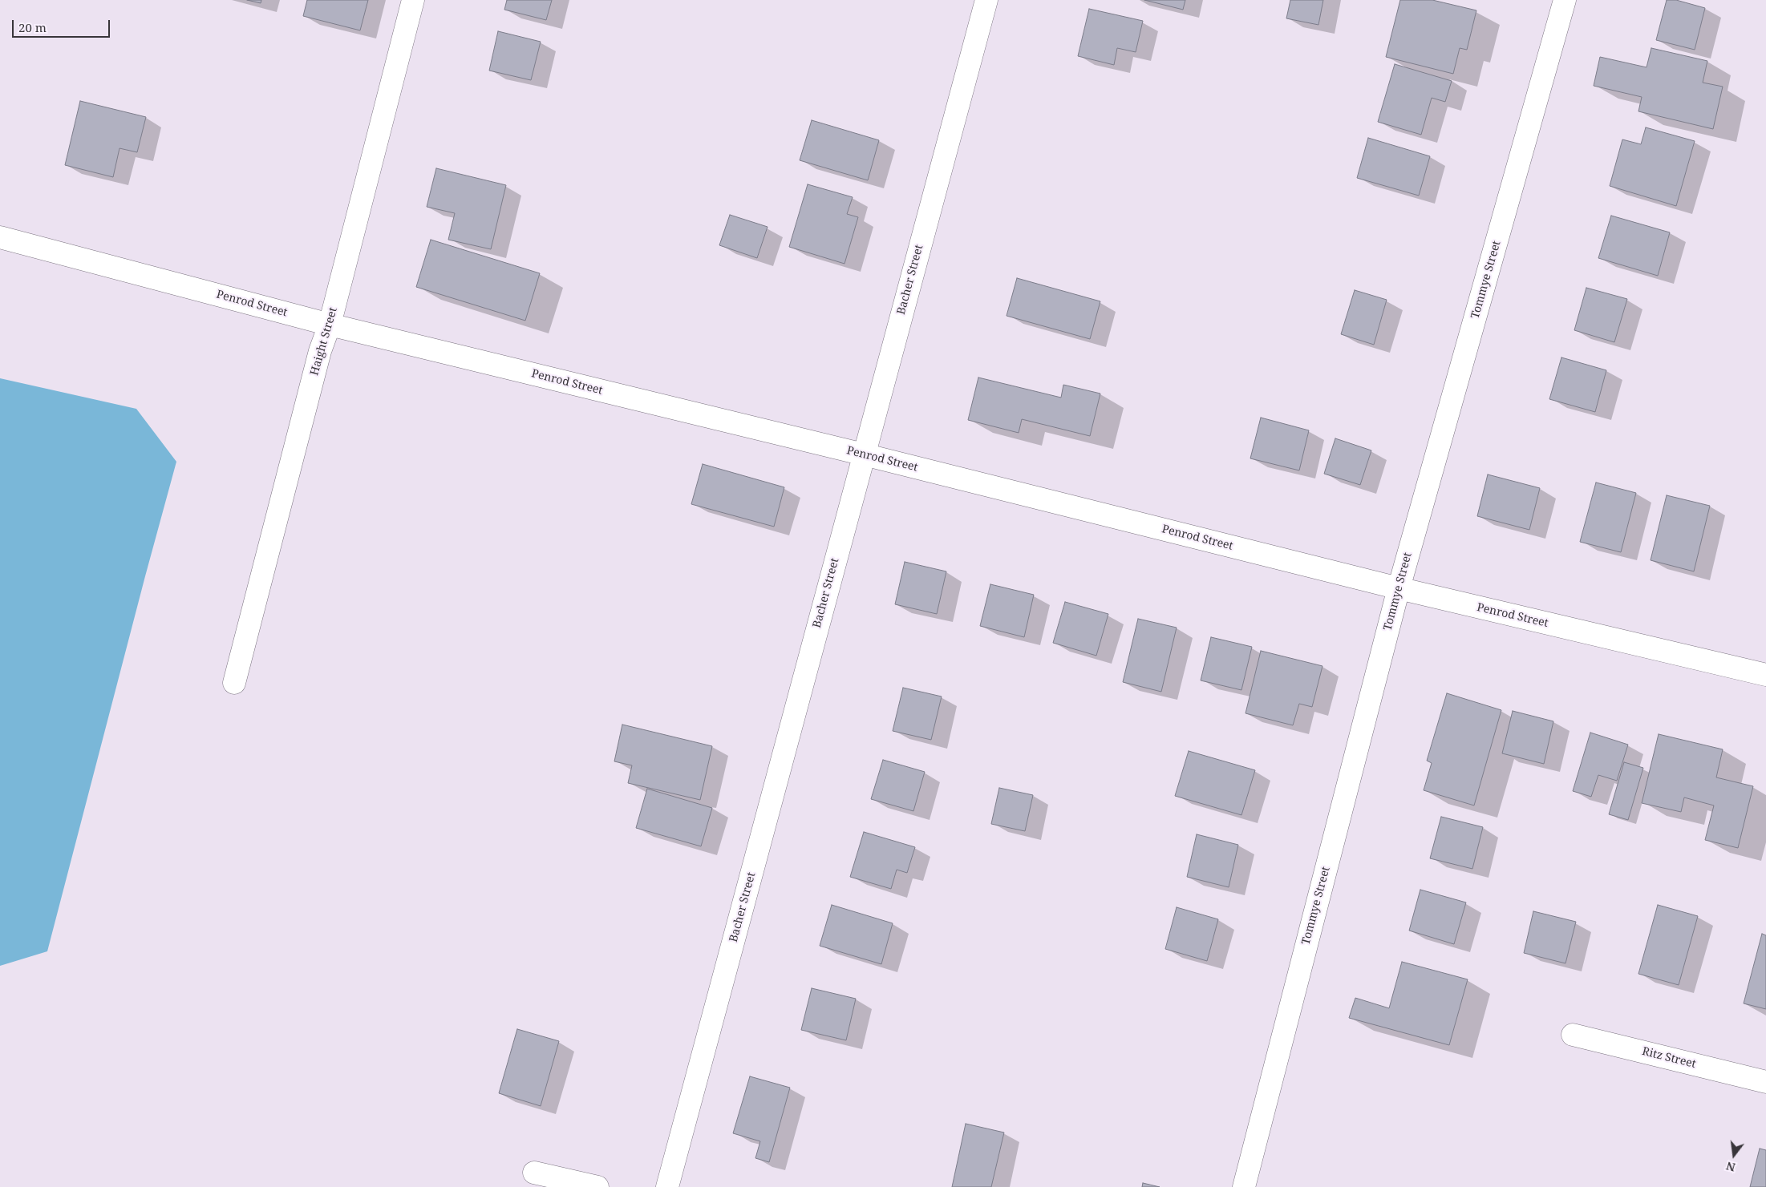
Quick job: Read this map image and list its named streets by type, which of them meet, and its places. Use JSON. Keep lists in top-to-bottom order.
{
  "streets": {
    "street": [
      "Bacher Street",
      "Tommye Street",
      "Penrod Street",
      "Haight Street",
      "Ritz Street"
    ]
  },
  "crossings": [
    ["Bacher Street", "Penrod Street"],
    ["Tommye Street", "Penrod Street"],
    ["Penrod Street", "Haight Street"]
  ],
  "scale_bar": "20 m",
  "north": "bottom"
}
